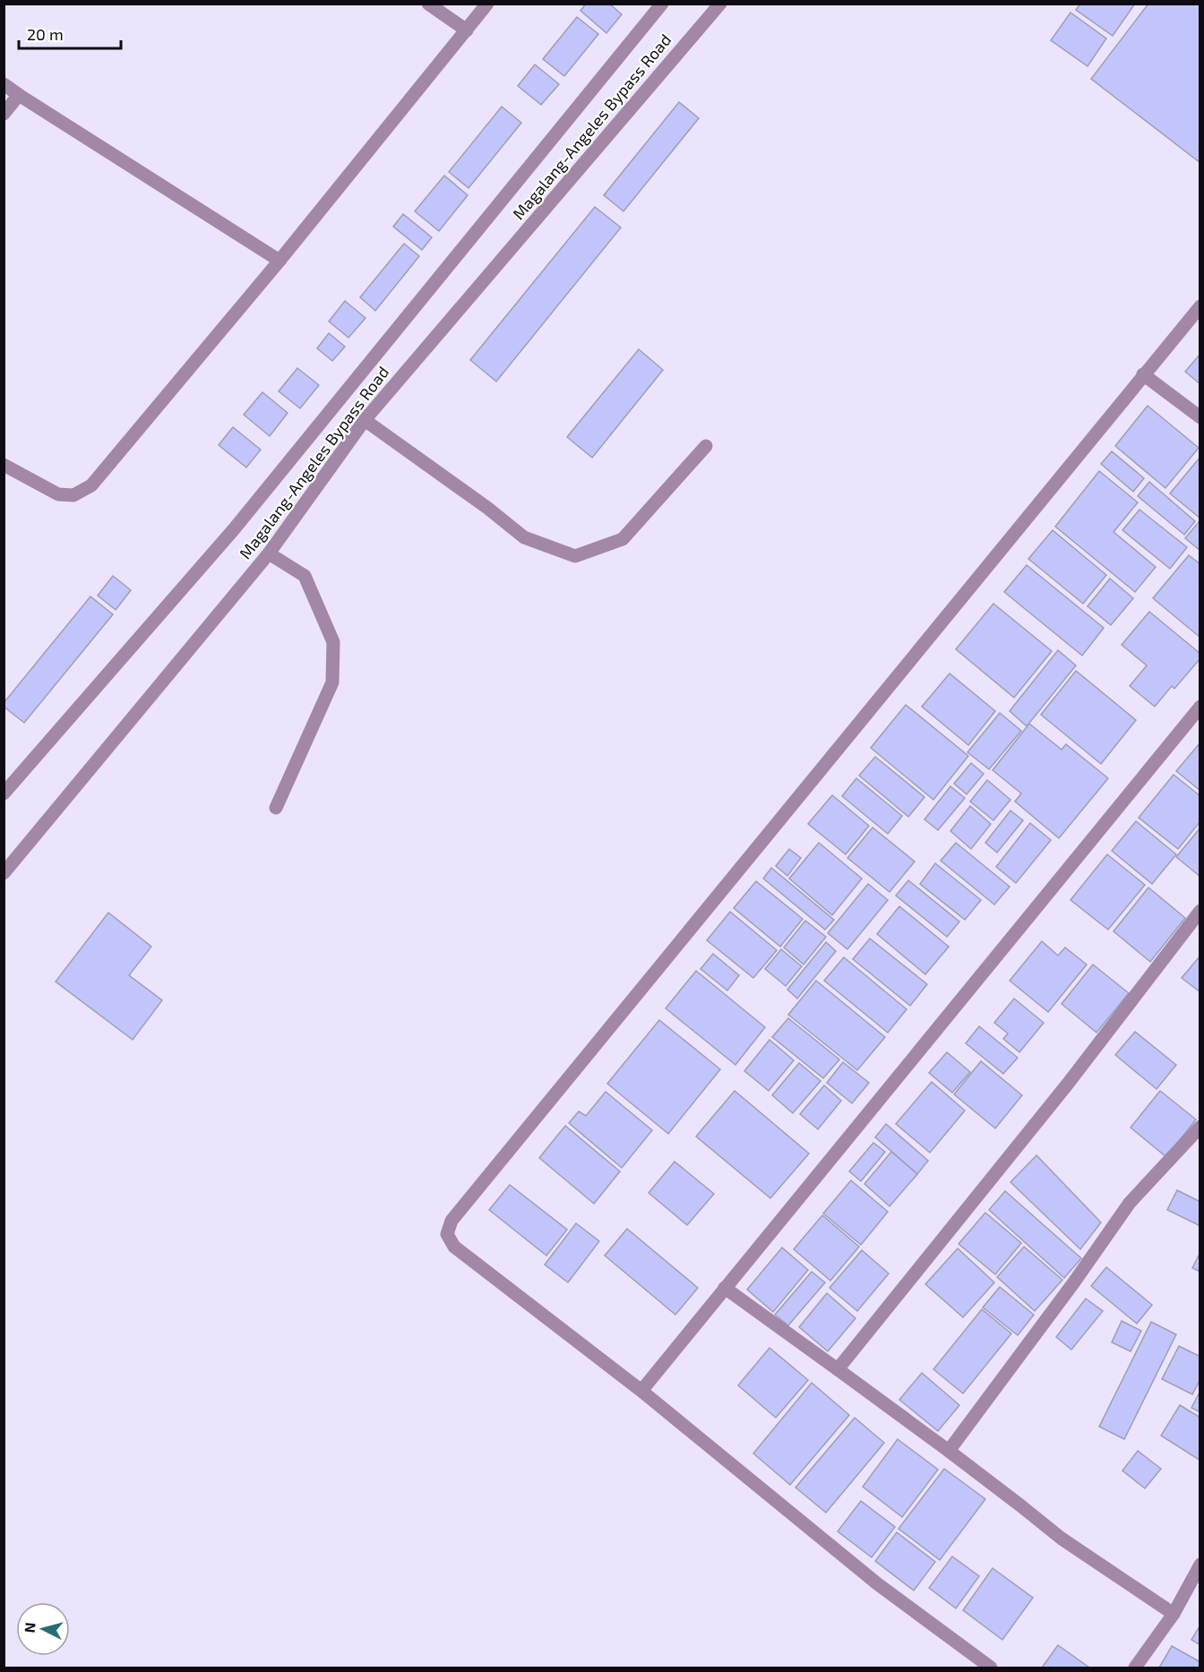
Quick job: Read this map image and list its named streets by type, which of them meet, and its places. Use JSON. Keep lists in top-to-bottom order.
{
  "streets": {
    "street": ["Magalang-Angeles Bypass Road"]
  },
  "scale_bar": "20 m",
  "north": "left"
}
